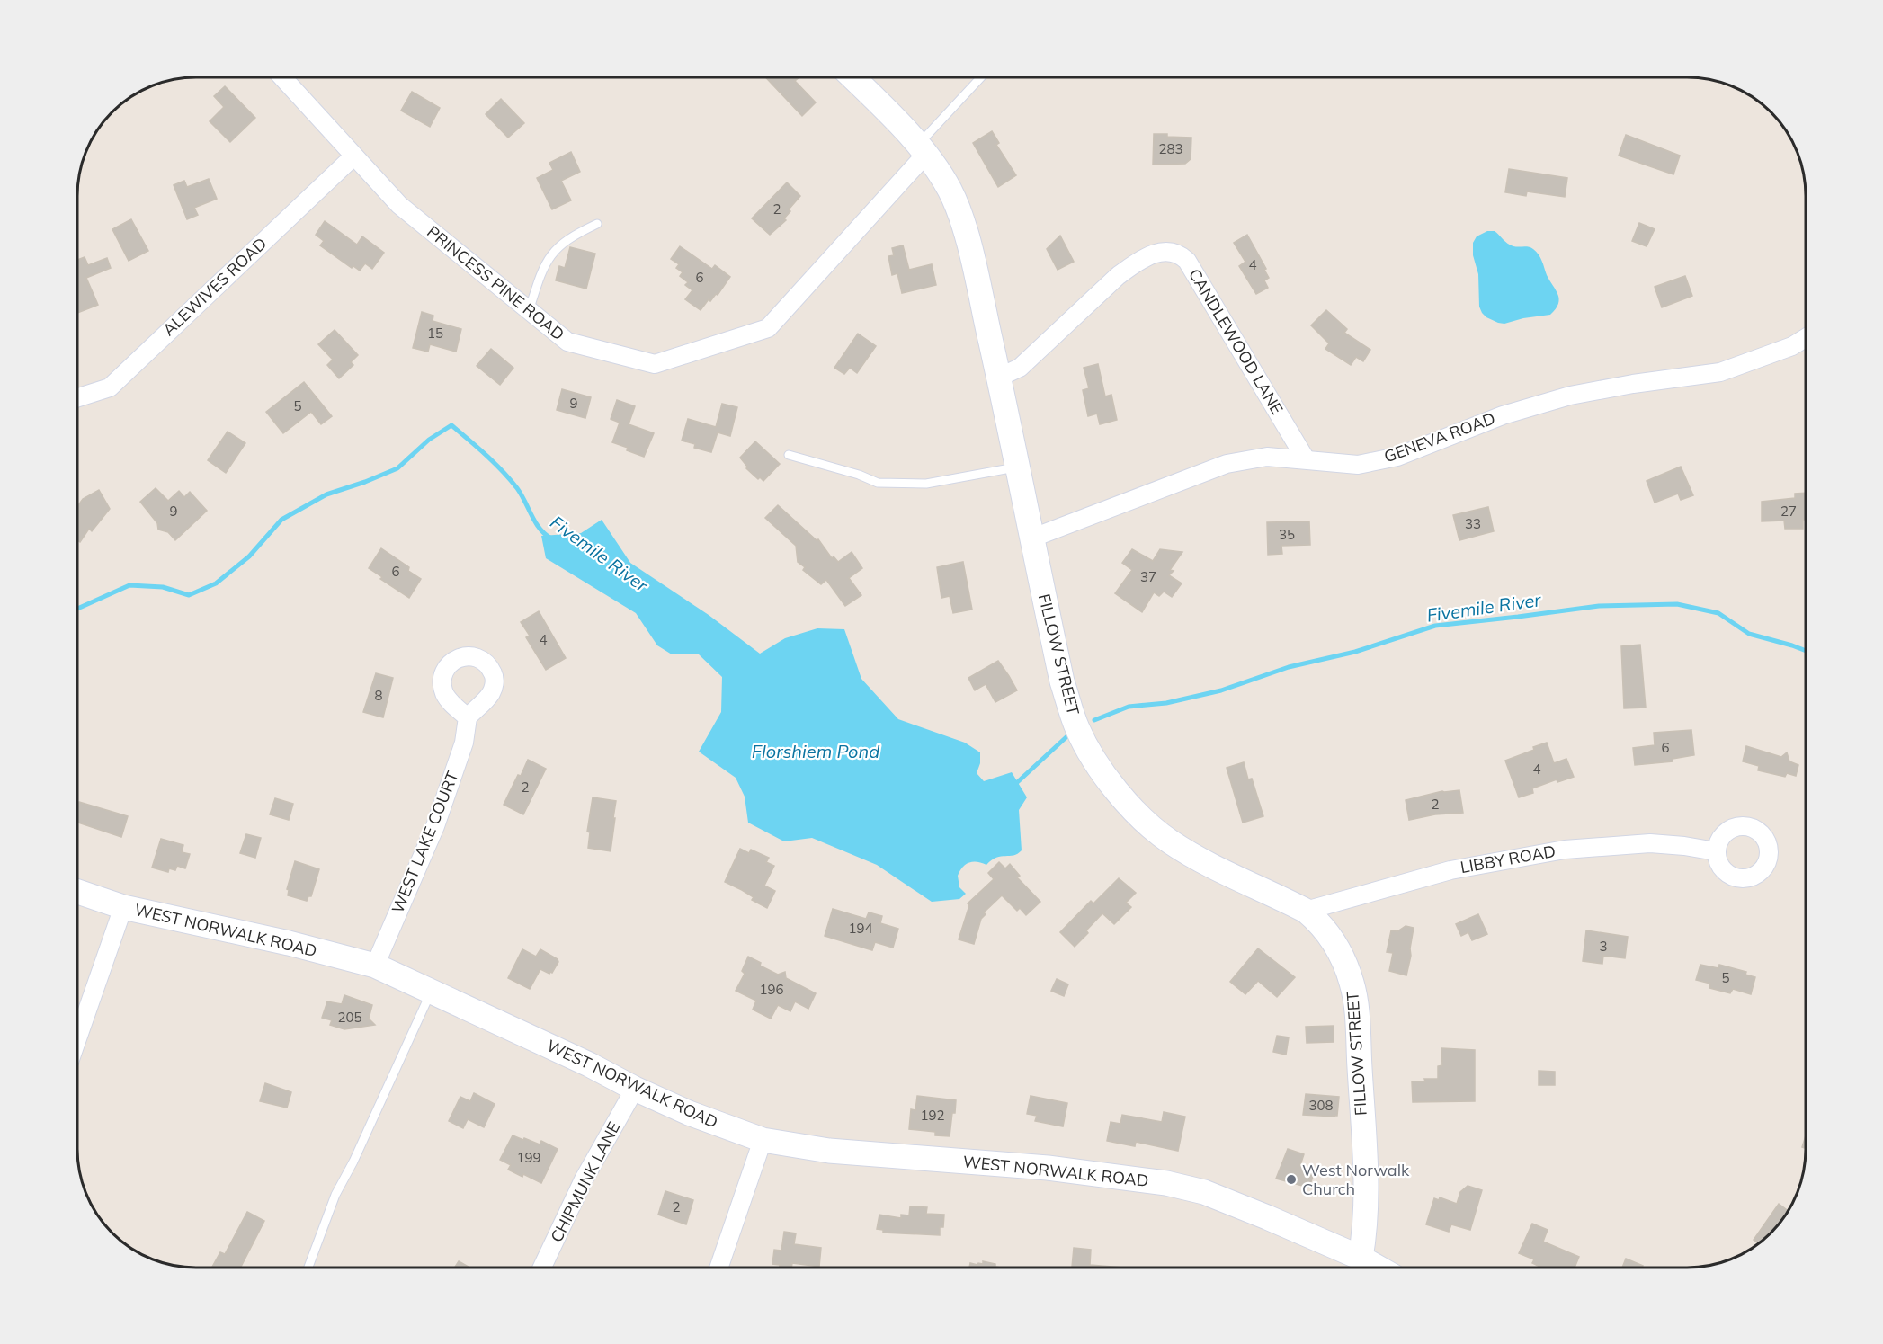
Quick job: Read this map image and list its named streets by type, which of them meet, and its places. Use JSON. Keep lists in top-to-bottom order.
{
  "streets": {
    "main road": ["FILLOW STREET", "WEST NORWALK ROAD"],
    "street": [
      "PRINCESS PINE ROAD",
      "ALEWIVES ROAD",
      "CANDLEWOOD LANE",
      "GENEVA ROAD",
      "WEST LAKE COURT",
      "LIBBY ROAD",
      "CHIPMUNK LANE"
    ]
  },
  "crossings": [
    ["PRINCESS PINE ROAD", "ALEWIVES ROAD"],
    ["PRINCESS PINE ROAD", "FILLOW STREET"],
    ["CANDLEWOOD LANE", "GENEVA ROAD"],
    ["CANDLEWOOD LANE", "FILLOW STREET"],
    ["GENEVA ROAD", "FILLOW STREET"],
    ["FILLOW STREET", "LIBBY ROAD"],
    ["FILLOW STREET", "WEST NORWALK ROAD"],
    ["WEST LAKE COURT", "WEST NORWALK ROAD"],
    ["WEST NORWALK ROAD", "CHIPMUNK LANE"]
  ],
  "water": ["Fivemile River", "Florshiem Pond"],
  "places": ["West Norwalk Church"],
  "house_numbers": [
    "283",
    "2",
    "4",
    "6",
    "15",
    "9",
    "5",
    "9",
    "27",
    "33",
    "35",
    "6",
    "37",
    "4",
    "8",
    "6",
    "4",
    "2",
    "2",
    "194",
    "3",
    "5",
    "196",
    "205",
    "308",
    "192",
    "199",
    "2"
  ]
}
